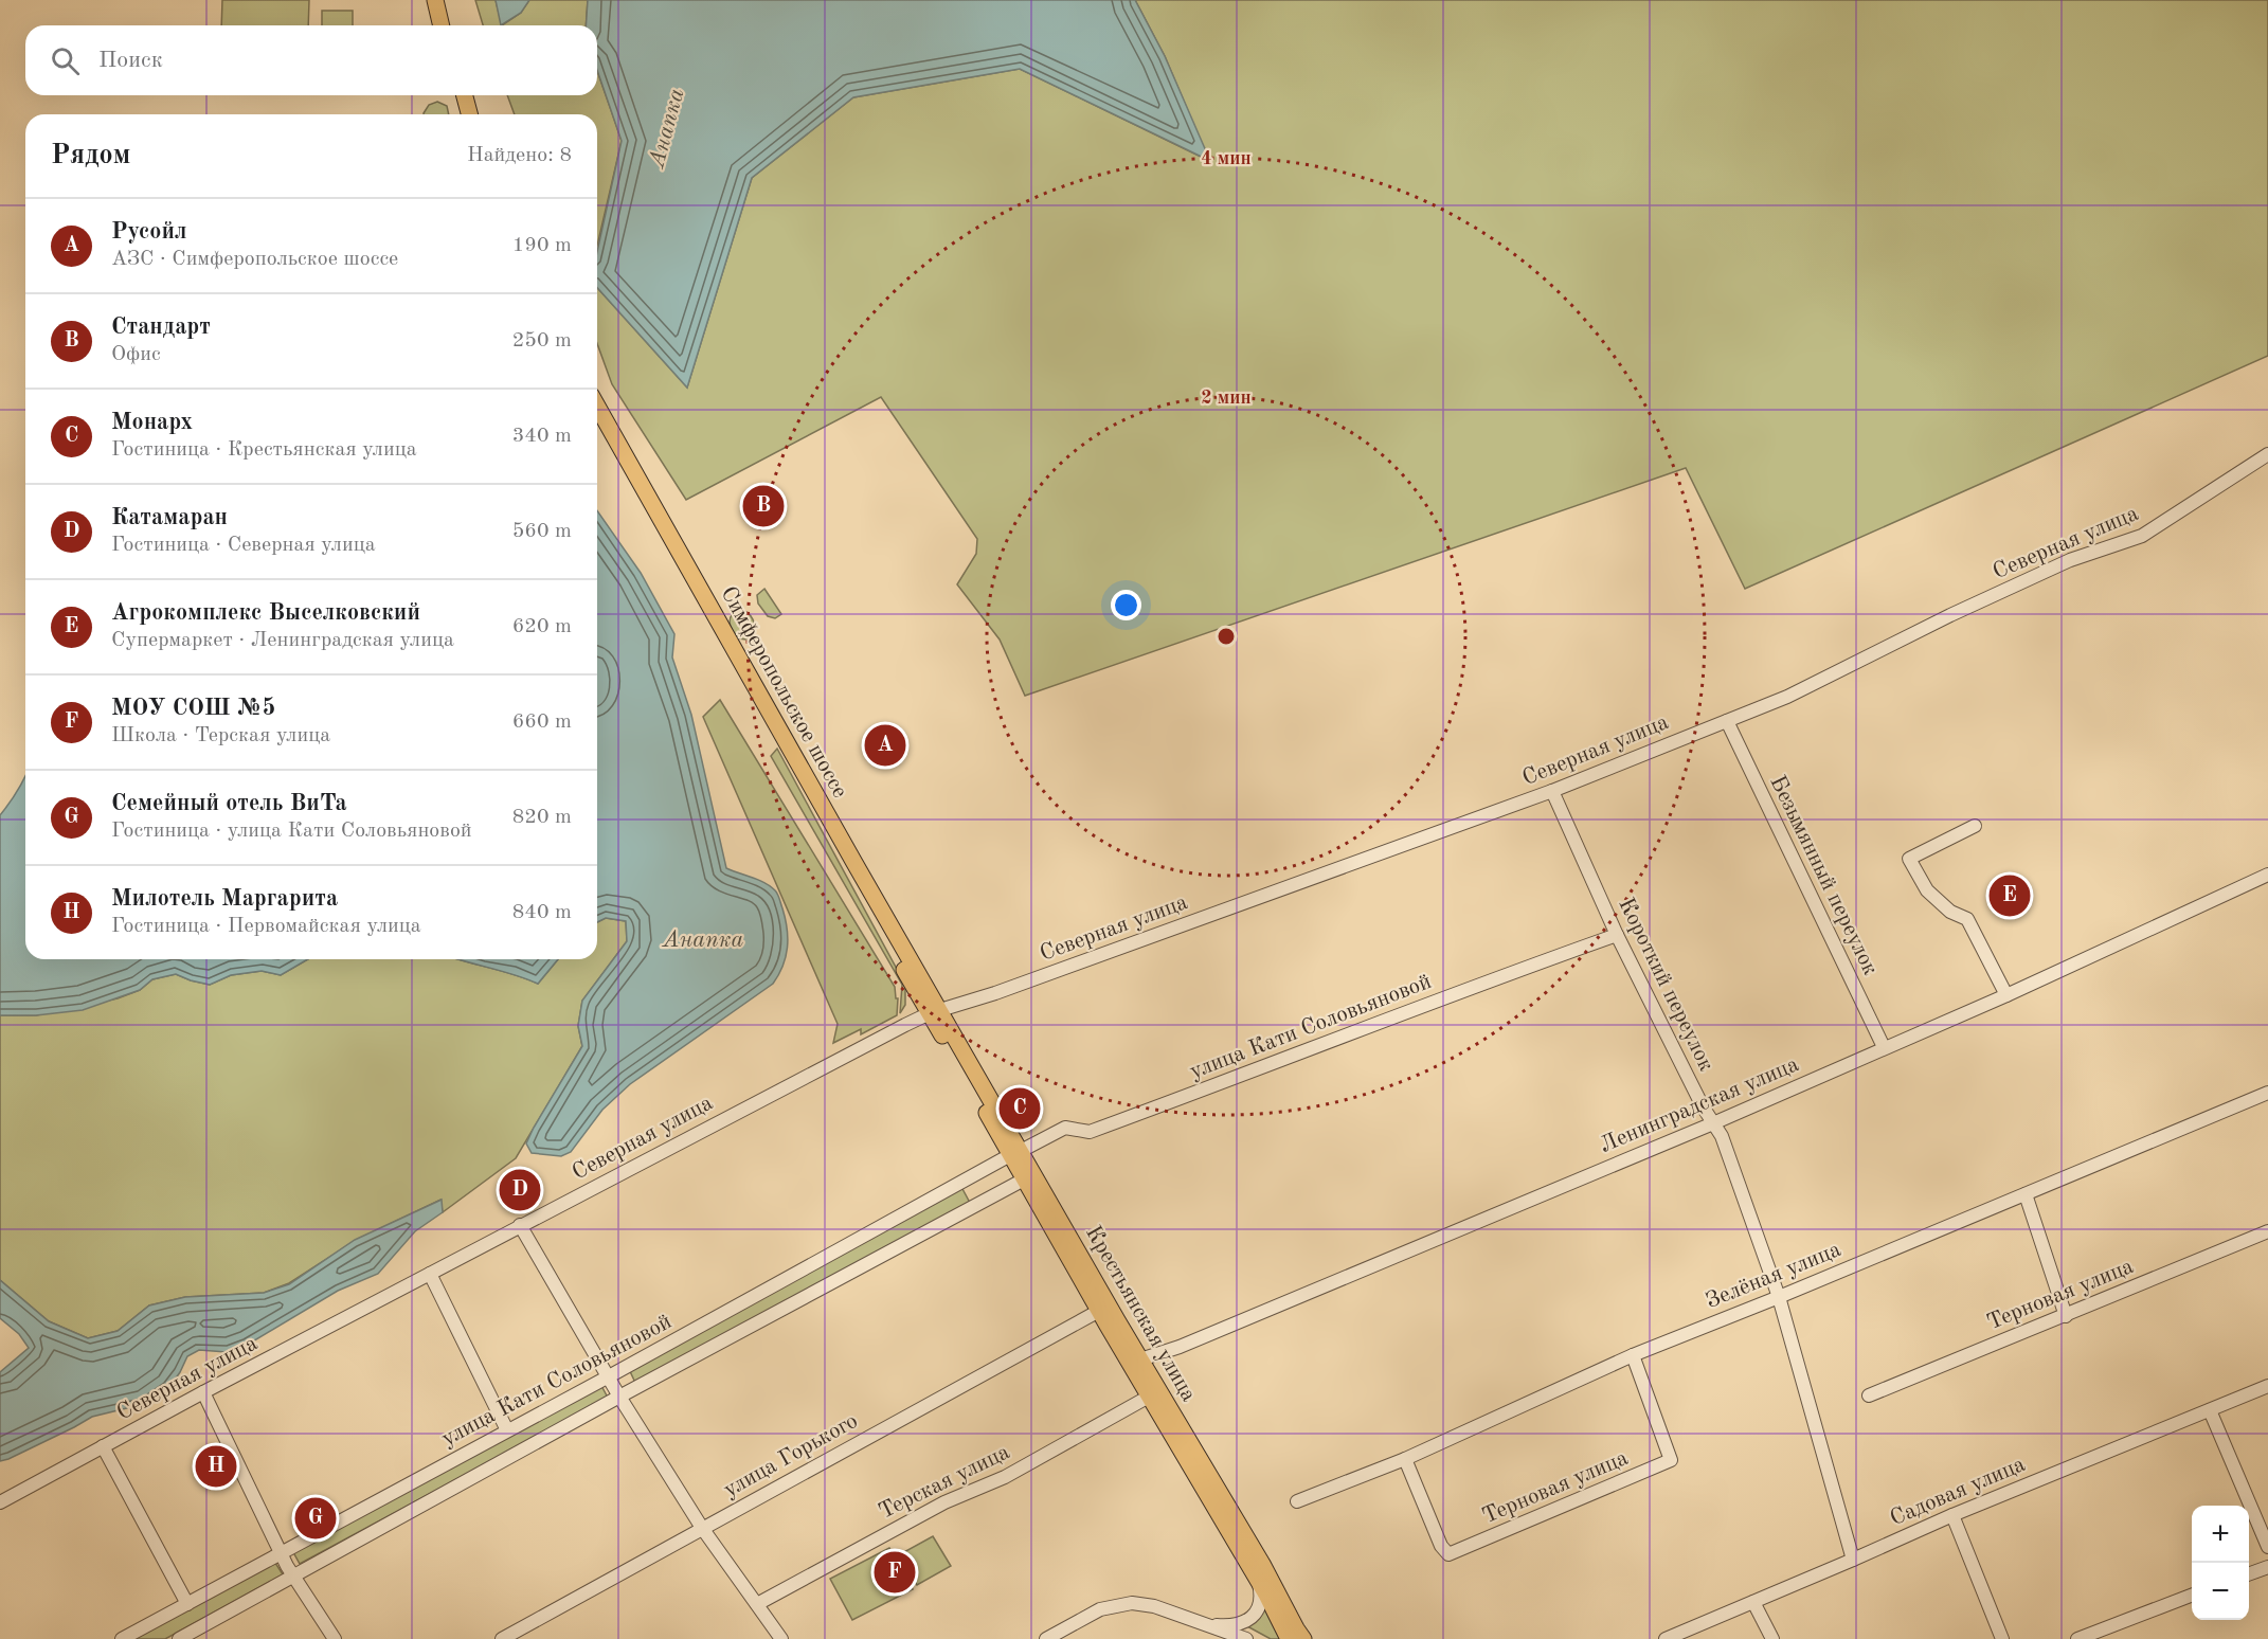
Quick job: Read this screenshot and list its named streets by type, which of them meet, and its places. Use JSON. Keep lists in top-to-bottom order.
{
  "streets": {
    "main road": ["Симферопольское шоссе", "Крестьянская улица"],
    "street": [
      "Северная улица",
      "Безымянный переулок",
      "Короткий переулок",
      "улица Кати Соловьяновой",
      "Ленинградская улица",
      "Зелёная улица",
      "Терновая улица",
      "улица Горького",
      "Терская улица",
      "Садовая улица"
    ]
  },
  "crossings": [
    ["Северная улица", "Симферопольское шоссе"],
    ["Северная улица", "Безымянный переулок"],
    ["Северная улица", "Короткий переулок"],
    ["Северная улица", "Крестьянская улица"],
    ["Симферопольское шоссе", "Крестьянская улица"],
    ["Безымянный переулок", "Ленинградская улица"],
    ["Короткий переулок", "улица Кати Соловьяновой"],
    ["Короткий переулок", "Ленинградская улица"],
    ["Короткий переулок", "Зелёная улица"],
    ["Короткий переулок", "Садовая улица"],
    ["улица Кати Соловьяновой", "Крестьянская улица"],
    ["Ленинградская улица", "Крестьянская улица"],
    ["Зелёная улица", "Терновая улица"],
    ["Крестьянская улица", "улица Горького"],
    ["Крестьянская улица", "Терская улица"]
  ],
  "water": ["Анапка"],
  "page": {
    "search": "Поиск",
    "heading": ["Рядом", "Найдено: 8"],
    "list": [
      {
        "mark": "A",
        "name": "Русойл",
        "note": "АЗС · Симферопольское шоссе",
        "value": "190 m"
      },
      {
        "mark": "B",
        "name": "Стандарт",
        "note": "Офис",
        "value": "250 m"
      },
      {
        "mark": "C",
        "name": "Монарх",
        "note": "Гостиница · Крестьянская улица",
        "value": "340 m"
      },
      {
        "mark": "D",
        "name": "Катамаран",
        "note": "Гостиница · Северная улица",
        "value": "560 m"
      },
      {
        "mark": "E",
        "name": "Агрокомплекс Выселковский",
        "note": "Супермаркет · Ленинградская улица",
        "value": "620 m"
      },
      {
        "mark": "F",
        "name": "МОУ СОШ №5",
        "note": "Школа · Терская улица",
        "value": "660 m"
      },
      {
        "mark": "G",
        "name": "Семейный отель ВиТа",
        "note": "Гостиница · улица Кати Соловьяновой",
        "value": "820 m"
      },
      {
        "mark": "H",
        "name": "Милотель Маргарита",
        "note": "Гостиница · Первомайская улица",
        "value": "840 m"
      }
    ],
    "pins": [
      "B",
      "A",
      "E",
      "C",
      "D",
      "H",
      "G",
      "F"
    ],
    "map_buttons": ["+", "−"]
  },
  "rings": ["4 мин", "2 мин"]
}
